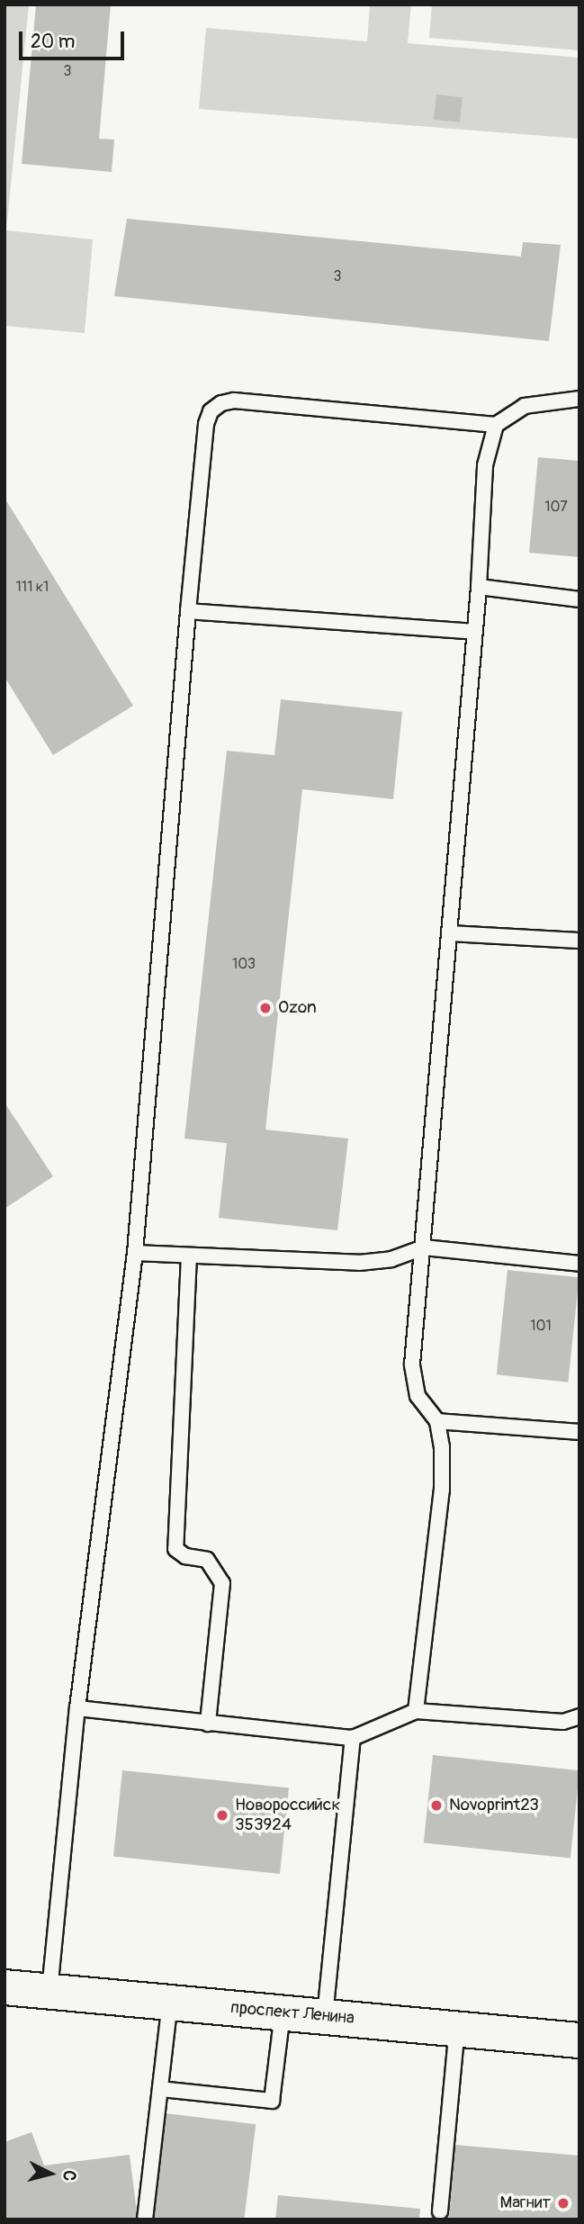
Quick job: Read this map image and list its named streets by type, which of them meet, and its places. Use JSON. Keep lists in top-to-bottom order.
{
  "streets": {
    "street": ["проспект Ленина"]
  },
  "places": [
    "Ozon",
    "Novoprint23",
    "Новороссийск 353924",
    "Магнит"
  ],
  "house_numbers": [
    "3",
    "3",
    "107",
    "111 к1",
    "103",
    "101"
  ],
  "scale_bar": "20 m",
  "north": "right"
}
